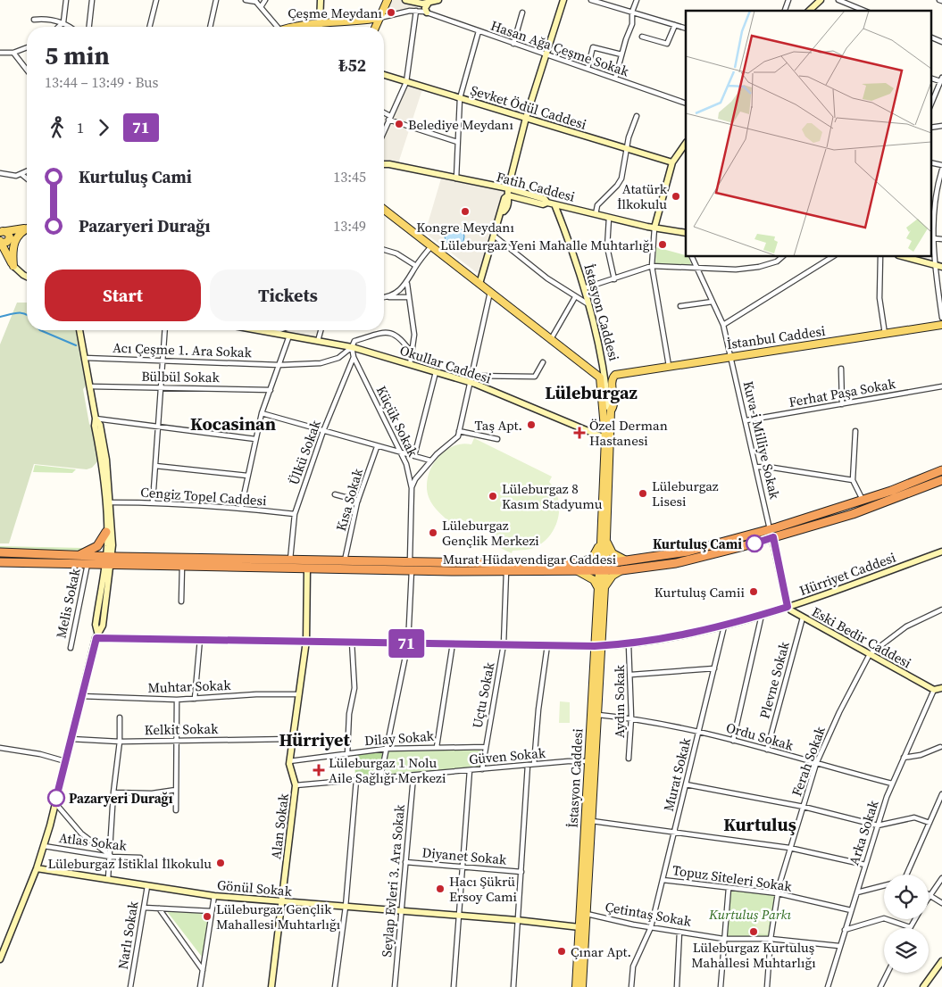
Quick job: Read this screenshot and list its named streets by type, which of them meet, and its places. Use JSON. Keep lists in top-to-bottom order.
{
  "streets": {
    "highway": ["Murat Hüdavendigar Caddesi"],
    "main road": ["İstasyon Caddesi", "İstanbul Caddesi"],
    "street": [
      "Hasan Ağa Çeşme Sokak",
      "Şevket Ödül Caddesi",
      "Fatih Caddesi",
      "Acı Çeşme 1. Ara Sokak",
      "Okullar Caddesi",
      "Bülbül Sokak",
      "Ferhat Paşa Sokak",
      "Küçük Sokak",
      "Kuva-i Milliye Sokak",
      "Ülkü Sokak",
      "Cengiz Topel Caddesi",
      "Kısa Sokak",
      "Hürriyet Caddesi",
      "Melis Sokak",
      "Eski Bedir Caddesi",
      "Plevne Sokak",
      "Muhtar Sokak",
      "Uçtu Sokak",
      "Aydın Sokak",
      "Kelkit Sokak",
      "Ordu Sokak",
      "Dilay Sokak",
      "Güven Sokak",
      "Ferah Sokak",
      "Murat Sokak",
      "Alan Sokak",
      "Arka Sokak",
      "Atlas Sokak",
      "Diyanet Sokak",
      "Topuz Siteleri Sokak",
      "Seylap Evleri 3. Ara Sokak",
      "Gönül Sokak",
      "Çetintaş Sokak",
      "Narlı Sokak"
    ]
  },
  "crossings": [
    ["Fatih Caddesi", "İstasyon Caddesi"],
    ["İstasyon Caddesi", "İstanbul Caddesi"],
    ["İstasyon Caddesi", "Okullar Caddesi"],
    ["İstasyon Caddesi", "Murat Hüdavendigar Caddesi"],
    ["İstasyon Caddesi", "Hürriyet Caddesi"],
    ["İstasyon Caddesi", "Ordu Sokak"],
    ["İstasyon Caddesi", "Güven Sokak"],
    ["İstasyon Caddesi", "Gönül Sokak"],
    ["İstasyon Caddesi", "Çetintaş Sokak"],
    ["İstanbul Caddesi", "Kuva-i Milliye Sokak"],
    ["Acı Çeşme 1. Ara Sokak", "Okullar Caddesi"],
    ["Acı Çeşme 1. Ara Sokak", "Küçük Sokak"],
    ["Okullar Caddesi", "Küçük Sokak"],
    ["Ferhat Paşa Sokak", "Kuva-i Milliye Sokak"],
    ["Küçük Sokak", "Ülkü Sokak"],
    ["Küçük Sokak", "Murat Hüdavendigar Caddesi"],
    ["Kuva-i Milliye Sokak", "Murat Hüdavendigar Caddesi"],
    ["Ülkü Sokak", "Cengiz Topel Caddesi"],
    ["Ülkü Sokak", "Murat Hüdavendigar Caddesi"],
    ["Kısa Sokak", "Murat Hüdavendigar Caddesi"],
    ["Murat Hüdavendigar Caddesi", "Uçtu Sokak"],
    ["Murat Hüdavendigar Caddesi", "Alan Sokak"],
    ["Hürriyet Caddesi", "Eski Bedir Caddesi"],
    ["Hürriyet Caddesi", "Uçtu Sokak"],
    ["Hürriyet Caddesi", "Aydın Sokak"],
    ["Hürriyet Caddesi", "Murat Sokak"],
    ["Hürriyet Caddesi", "Alan Sokak"],
    ["Eski Bedir Caddesi", "Plevne Sokak"],
    ["Eski Bedir Caddesi", "Ferah Sokak"],
    ["Eski Bedir Caddesi", "Arka Sokak"],
    ["Plevne Sokak", "Ordu Sokak"],
    ["Muhtar Sokak", "Alan Sokak"],
    ["Uçtu Sokak", "Dilay Sokak"],
    ["Uçtu Sokak", "Güven Sokak"],
    ["Aydın Sokak", "Ordu Sokak"],
    ["Kelkit Sokak", "Alan Sokak"],
    ["Ordu Sokak", "Ferah Sokak"],
    ["Ordu Sokak", "Murat Sokak"],
    ["Ordu Sokak", "Arka Sokak"],
    ["Dilay Sokak", "Alan Sokak"],
    ["Güven Sokak", "Alan Sokak"],
    ["Güven Sokak", "Seylap Evleri 3. Ara Sokak"],
    ["Ferah Sokak", "Topuz Siteleri Sokak"],
    ["Ferah Sokak", "Çetintaş Sokak"],
    ["Murat Sokak", "Topuz Siteleri Sokak"],
    ["Murat Sokak", "Çetintaş Sokak"],
    ["Alan Sokak", "Gönül Sokak"],
    ["Arka Sokak", "Topuz Siteleri Sokak"],
    ["Arka Sokak", "Çetintaş Sokak"],
    ["Diyanet Sokak", "Seylap Evleri 3. Ara Sokak"],
    ["Seylap Evleri 3. Ara Sokak", "Gönül Sokak"],
    ["Gönül Sokak", "Narlı Sokak"]
  ],
  "districts": [
    "Lüleburgaz",
    "Kocasinan",
    "Hürriyet",
    "Kurtuluş"
  ],
  "parks": ["Kurtuluş Parkı"],
  "places": {
    "other": [
      "Çeşme Meydanı",
      "Belediye Meydanı",
      "Atatürk İlkokulu",
      "Kongre Meydanı",
      "Lüleburgaz Yeni Mahalle Muhtarlığı",
      "Taş Apt.",
      "Lüleburgaz Lisesi",
      "Lüleburgaz 8 Kasım Stadyumu",
      "Lüleburgaz Gençlik Merkezi",
      "Kurtuluş Cami",
      "Kurtuluş Camii",
      "Pazaryeri Durağı",
      "Lüleburgaz İstiklal İlkokulu",
      "Hacı Şükrü Ersoy Cami",
      "Lüleburgaz Gençlik Mahallesi Muhtarlığı",
      "Lüleburgaz Kurtuluş Mahallesi Muhtarlığı",
      "Çınar Apt."
    ],
    "health": ["Özel Derman Hastanesi", "Lüleburgaz 1 Nolu Aile Sağlığı Merkezi"]
  },
  "lines": ["bus line 71"],
  "page": {
    "on_map": "71",
    "heading": ["5 min", "13:44 – 13:49 · Bus", "₺52"],
    "legs": ["1", "71"],
    "list": [
      {
        "name": "Kurtuluş Cami",
        "value": "13:45"
      },
      {
        "name": "Pazaryeri Durağı",
        "value": "13:49"
      }
    ],
    "buttons": ["Start", "Tickets"]
  }
}
